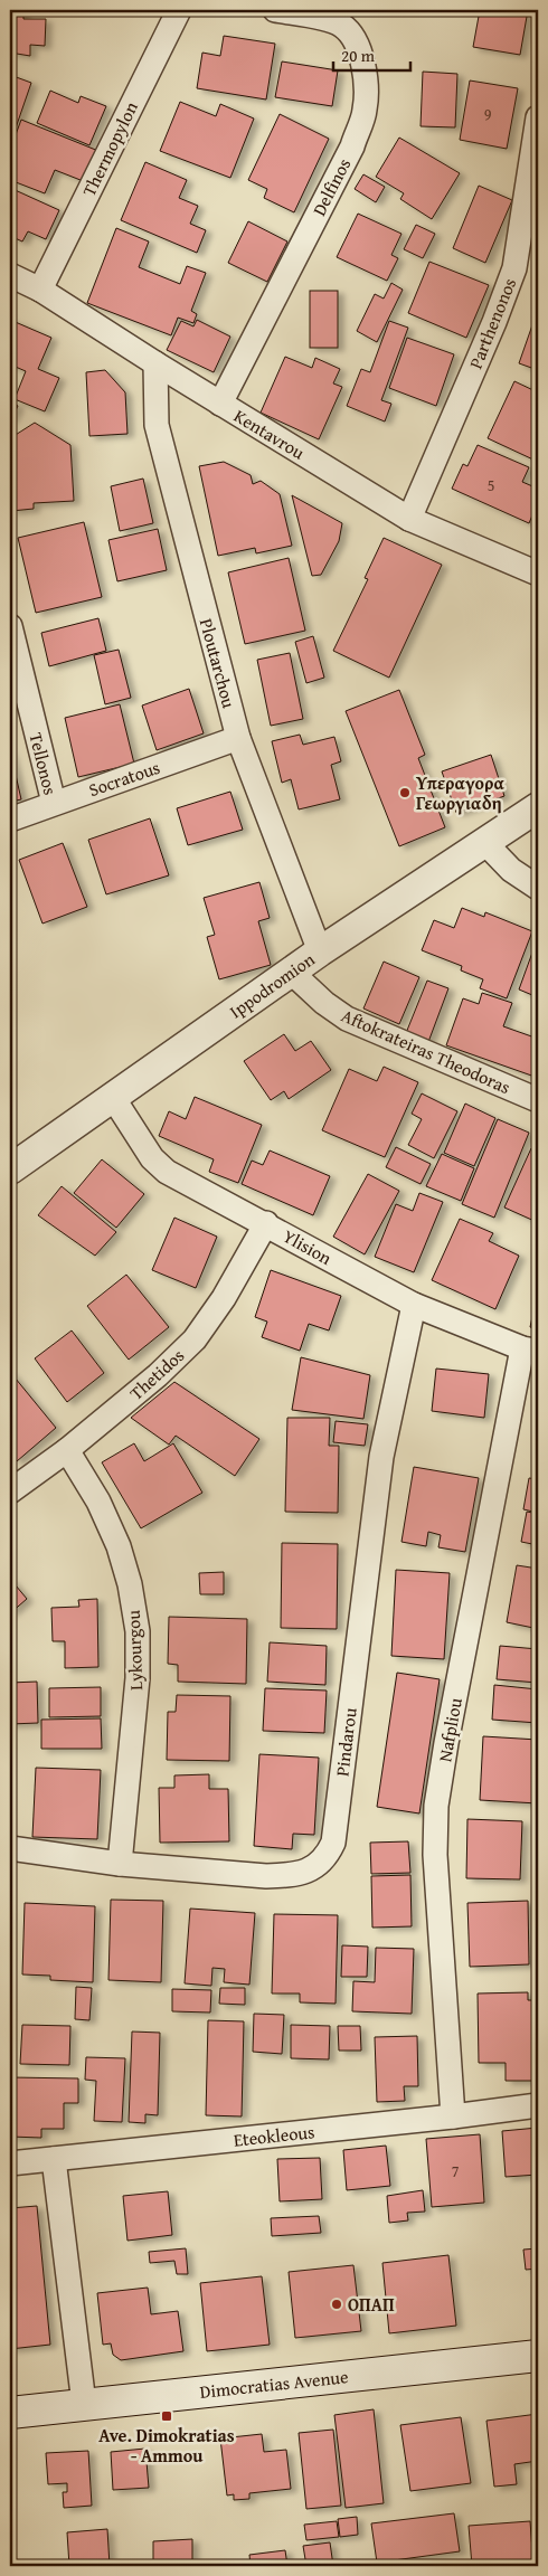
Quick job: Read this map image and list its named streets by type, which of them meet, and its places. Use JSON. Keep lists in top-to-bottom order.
{
  "streets": {
    "main road": ["Dimocratias Avenue"],
    "street": [
      "Thermopylon",
      "Delfinos",
      "Parthenonos",
      "Kentavrou",
      "Ploutarchou",
      "Tellonos",
      "Socratous",
      "Ippodromion",
      "Aftokrateiras Theodoras",
      "Ylision",
      "Thetidos",
      "Lykourgou",
      "Nafpliou",
      "Pindarou",
      "Eteokleous"
    ]
  },
  "crossings": [
    ["Thermopylon", "Kentavrou"],
    ["Delfinos", "Kentavrou"],
    ["Parthenonos", "Kentavrou"],
    ["Kentavrou", "Ploutarchou"],
    ["Ploutarchou", "Socratous"],
    ["Ploutarchou", "Ippodromion"],
    ["Tellonos", "Socratous"],
    ["Ippodromion", "Aftokrateiras Theodoras"],
    ["Ippodromion", "Ylision"],
    ["Ylision", "Thetidos"],
    ["Ylision", "Nafpliou"],
    ["Ylision", "Pindarou"],
    ["Thetidos", "Lykourgou"],
    ["Lykourgou", "Pindarou"],
    ["Nafpliou", "Eteokleous"]
  ],
  "places": {
    "other": ["Υπεραγορα Γεωργιαδη", "ΟΠΑΠ"],
    "transit": ["Ave. Dimokratias - Ammou"]
  },
  "house_numbers": ["9", "5", "7"],
  "scale_bar": "20 m"
}
